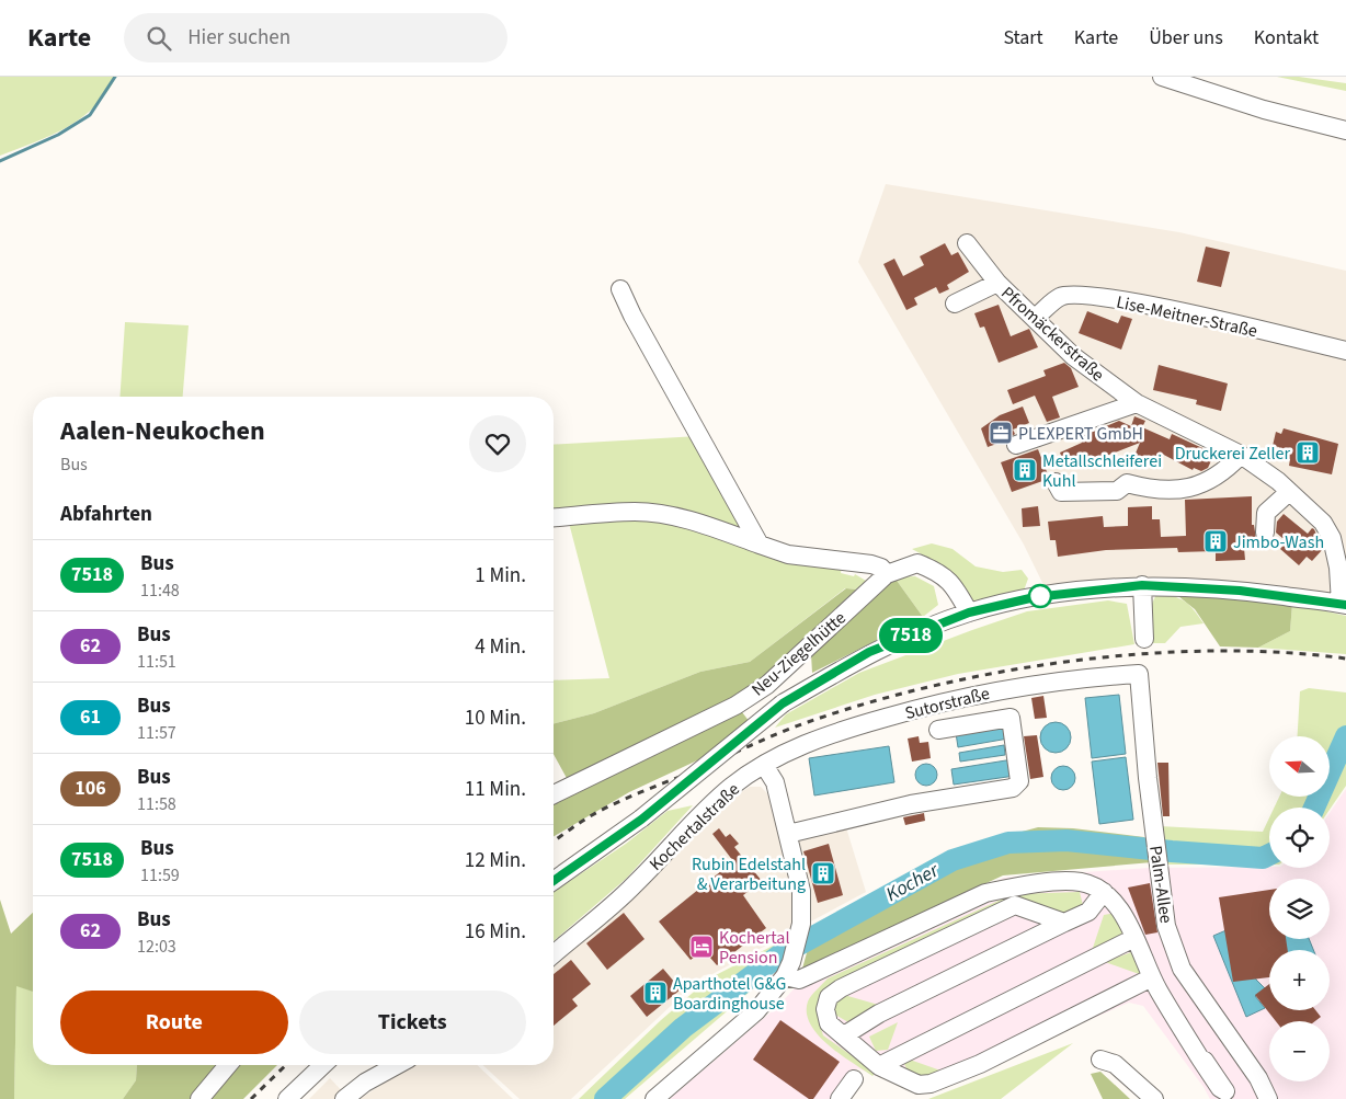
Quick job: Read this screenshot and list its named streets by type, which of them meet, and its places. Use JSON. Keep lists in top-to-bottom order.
{
  "streets": {
    "street": [
      "Lise-Meitner-Straße",
      "Pfromäckerstraße",
      "Neu-Ziegelhütte",
      "Sutorstraße",
      "Kochertalstraße",
      "Palm-Allee"
    ]
  },
  "crossings": [
    ["Lise-Meitner-Straße", "Pfromäckerstraße"],
    ["Sutorstraße", "Kochertalstraße"],
    ["Sutorstraße", "Palm-Allee"]
  ],
  "water": ["Kocher"],
  "places": {
    "office": ["PLEXPERT GmbH"],
    "building": [
      "Druckerei Zeller",
      "Metallschleiferei Kuhl",
      "Jimbo-Wash",
      "Rubin Edelstahl & Verarbeitung",
      "Aparthotel G&G Boardinghouse"
    ],
    "hotel": ["Kochertal Pension"]
  },
  "lines": ["bus line 7518"],
  "north": "left",
  "page": {
    "header": "Karte",
    "search": "Hier suchen",
    "nav": [
      "Start",
      "Karte",
      "Über uns",
      "Kontakt"
    ],
    "on_map": "7518",
    "heading": [
      ["Aalen-Neukochen", "Bus"],
      "Abfahrten"
    ],
    "list": [
      {
        "mark": "7518",
        "name": "Bus",
        "note": "11:48",
        "value": "1 Min."
      },
      {
        "mark": "62",
        "name": "Bus",
        "note": "11:51",
        "value": "4 Min."
      },
      {
        "mark": "61",
        "name": "Bus",
        "note": "11:57",
        "value": "10 Min."
      },
      {
        "mark": "106",
        "name": "Bus",
        "note": "11:58",
        "value": "11 Min."
      },
      {
        "mark": "7518",
        "name": "Bus",
        "note": "11:59",
        "value": "12 Min."
      },
      {
        "mark": "62",
        "name": "Bus",
        "note": "12:03",
        "value": "16 Min."
      }
    ],
    "map_buttons": ["+", "−"],
    "buttons": ["Route", "Tickets"]
  }
}
